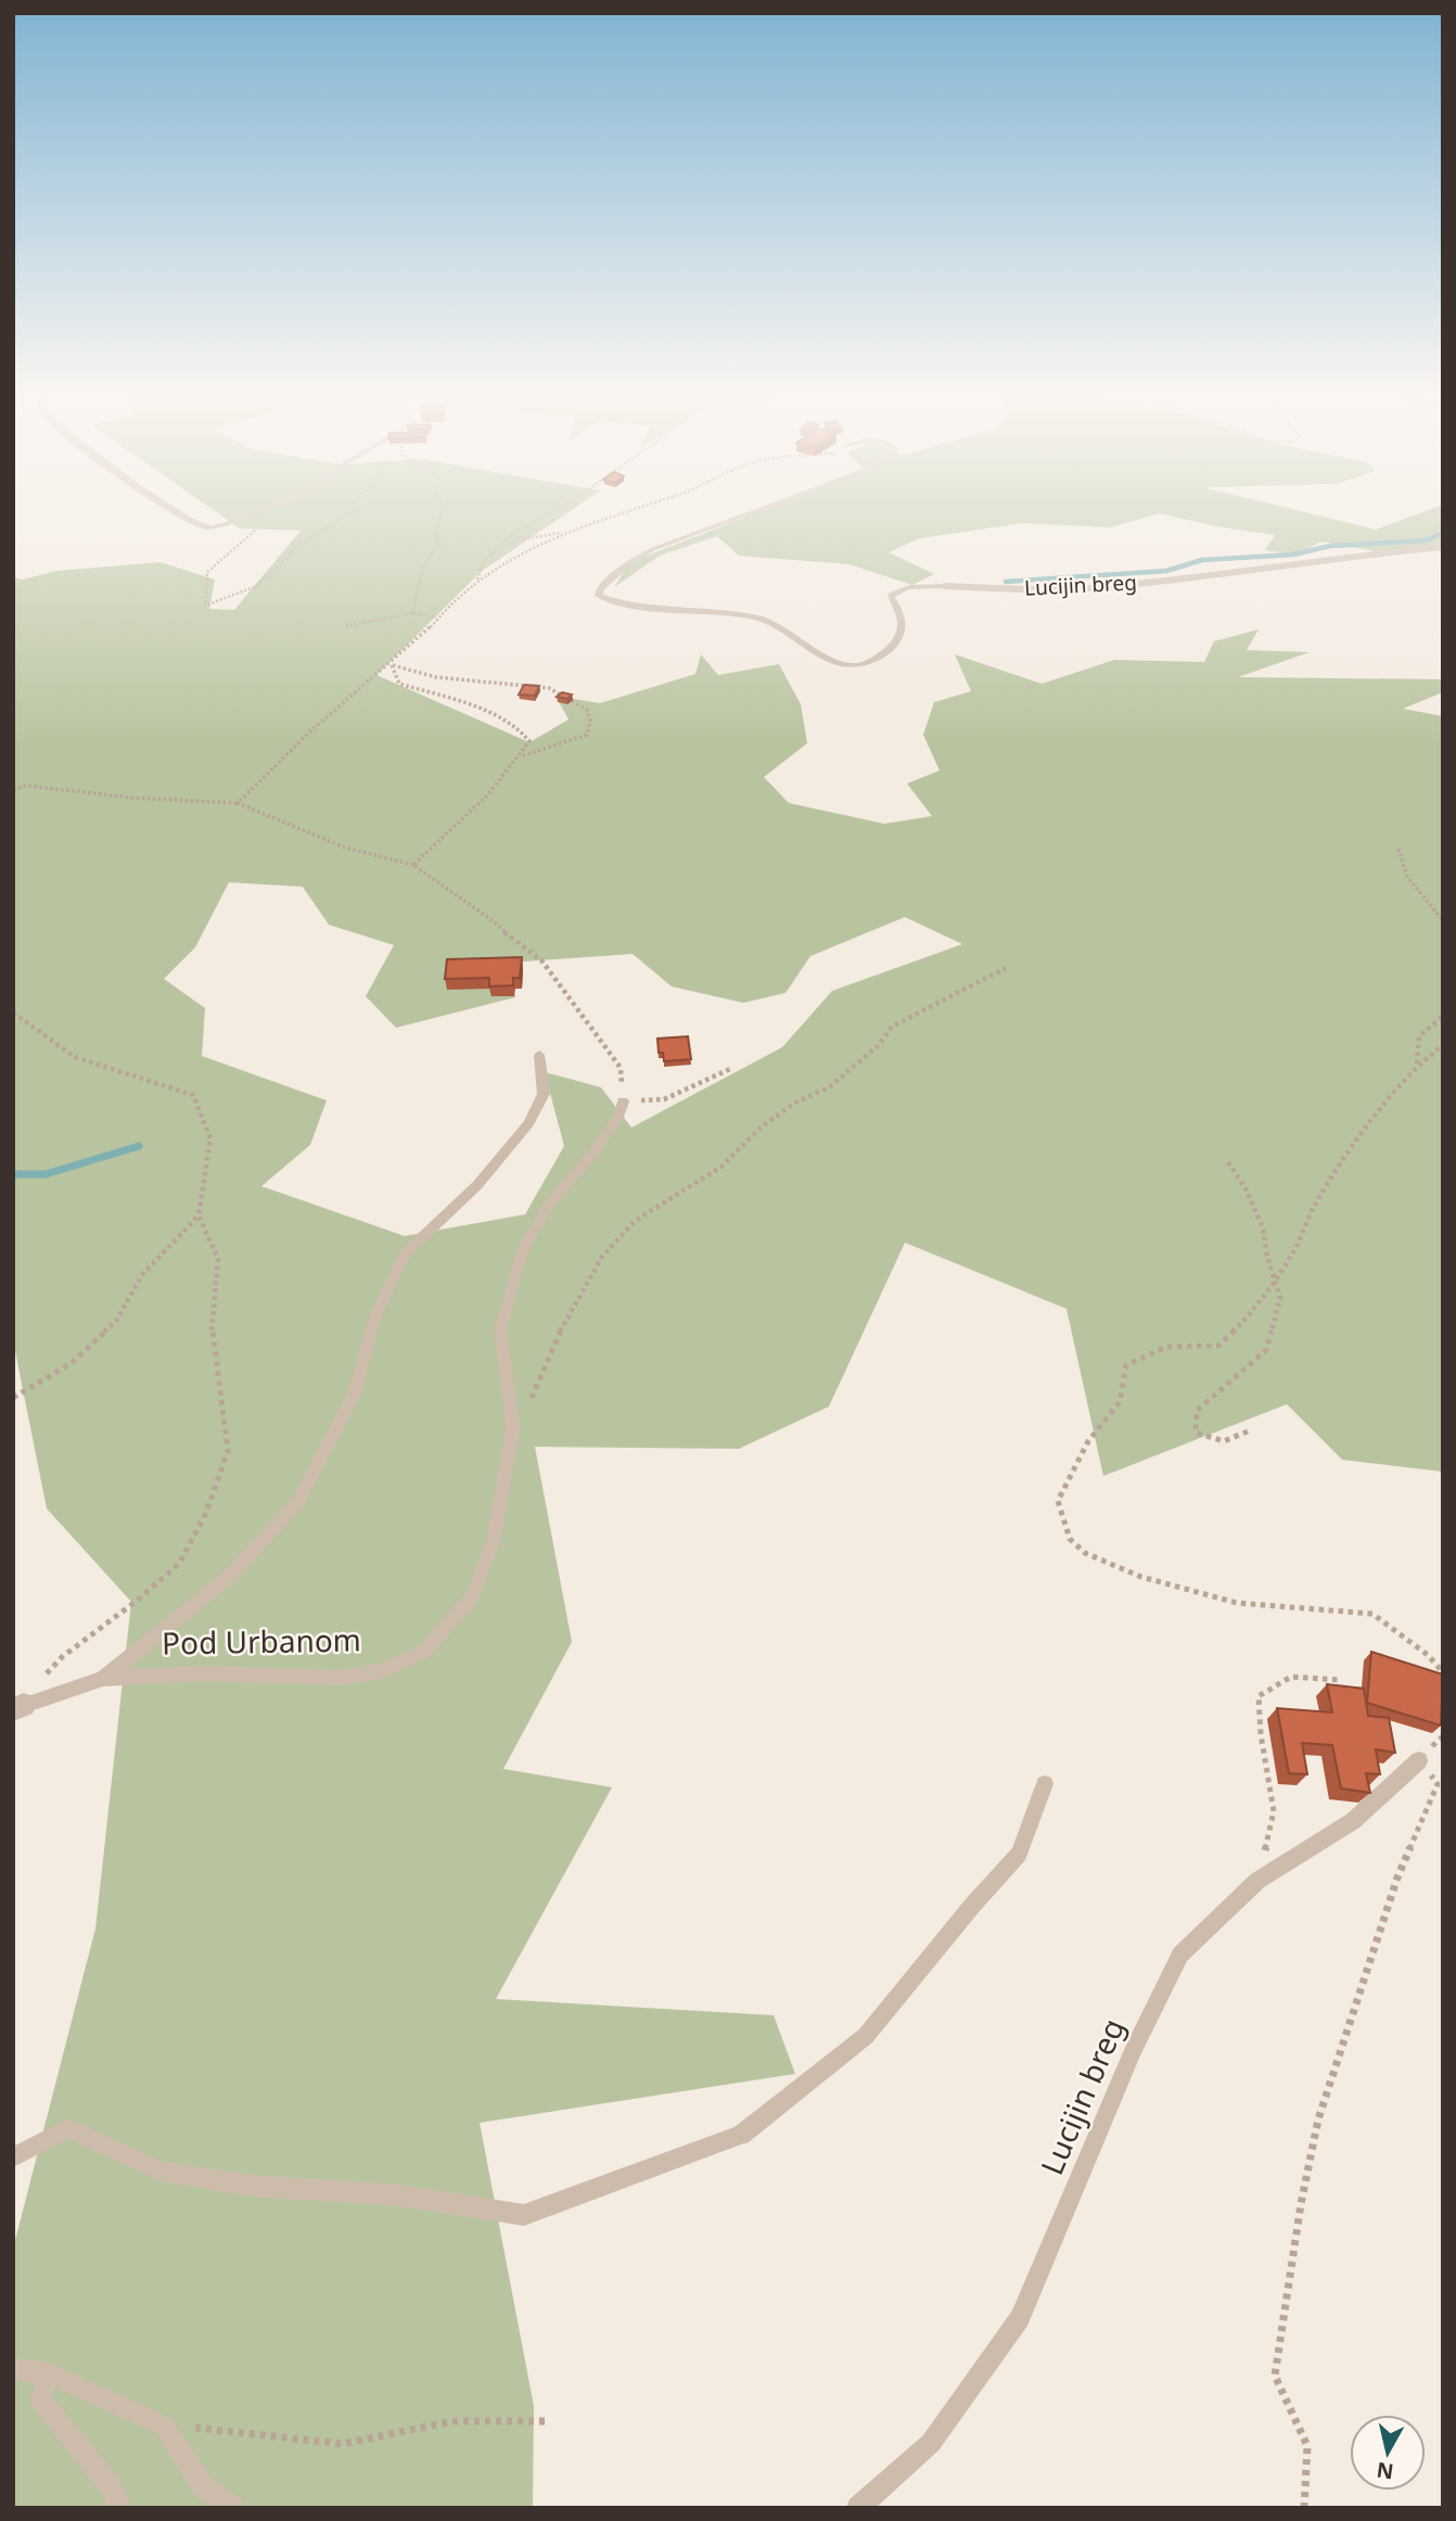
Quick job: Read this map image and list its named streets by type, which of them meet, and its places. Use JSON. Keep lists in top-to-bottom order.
{
  "streets": {
    "street": ["Lucijin breg"],
    "lane": ["Pod Urbanom"]
  },
  "north": "bottom"
}
